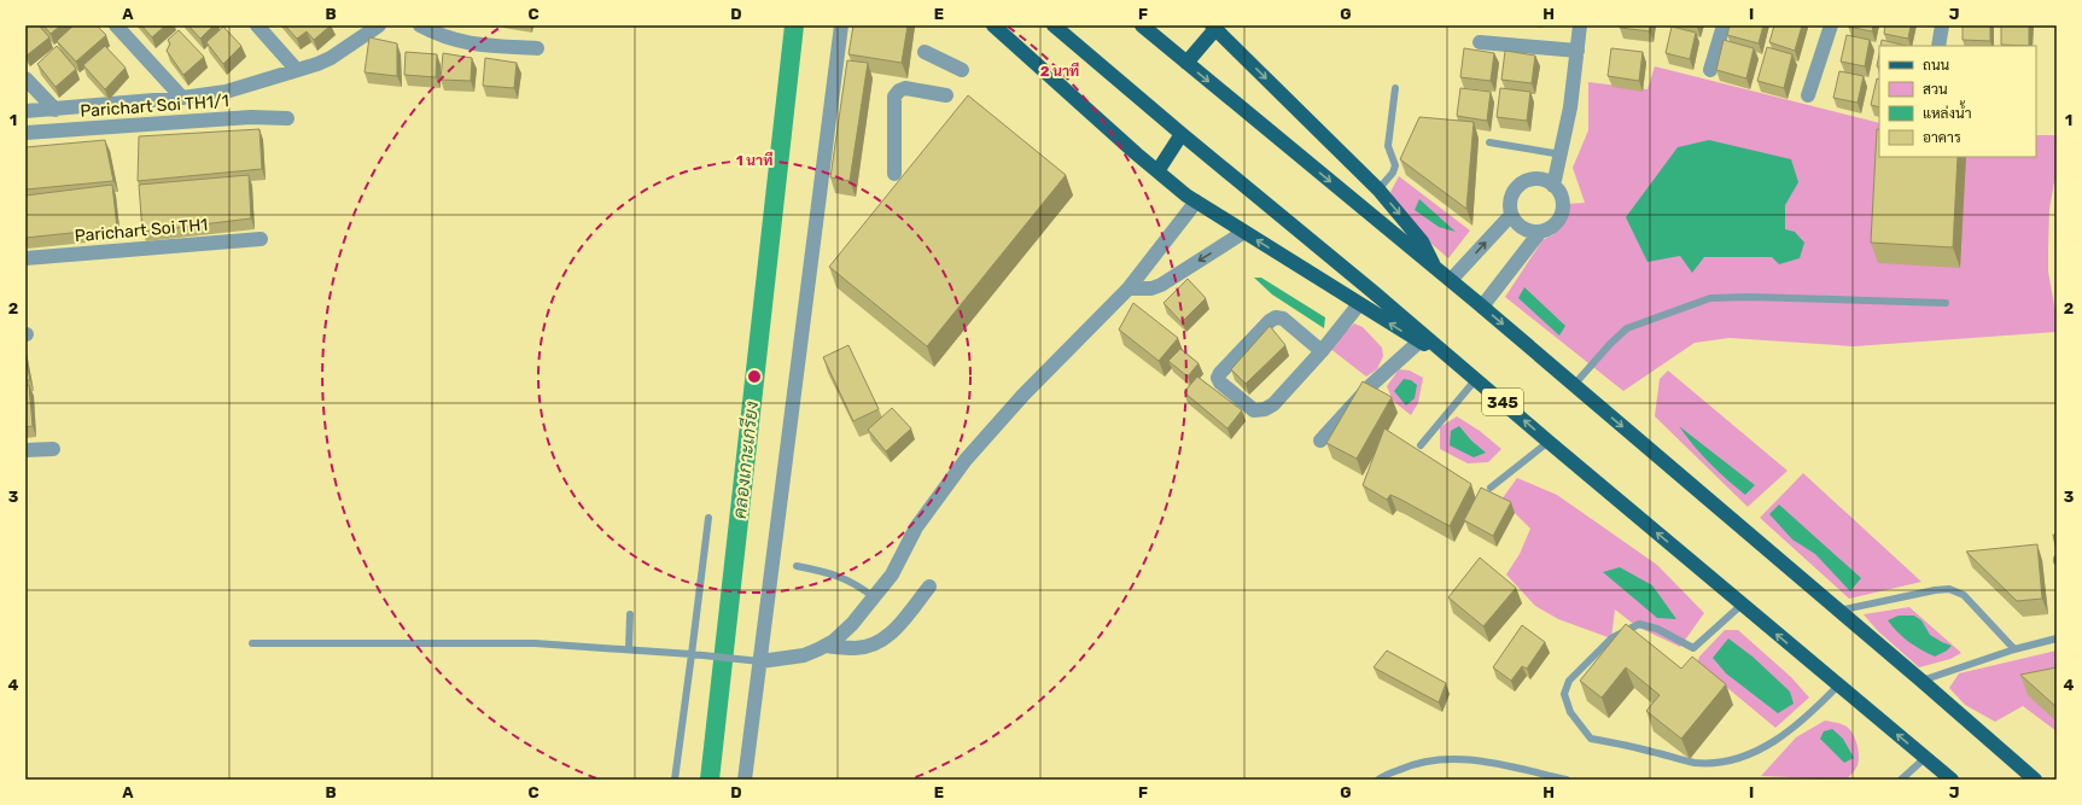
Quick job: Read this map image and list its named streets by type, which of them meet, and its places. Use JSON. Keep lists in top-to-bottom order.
{
  "streets": {
    "main road": ["345"],
    "street": ["Parichart Soi TH1/1", "Parichart Soi TH1"]
  },
  "water": ["คลองเกาะเกรียง"],
  "legend": [
    "ถนน",
    "สวน",
    "แหล่งน้ำ",
    "อาคาร"
  ],
  "grid": {
    "columns": [
      "A",
      "B",
      "C",
      "D",
      "E",
      "F",
      "G",
      "H",
      "I",
      "J"
    ],
    "rows": [
      "1",
      "2",
      "3",
      "4"
    ]
  },
  "rings": ["2 นาที", "1 นาที"]
}
